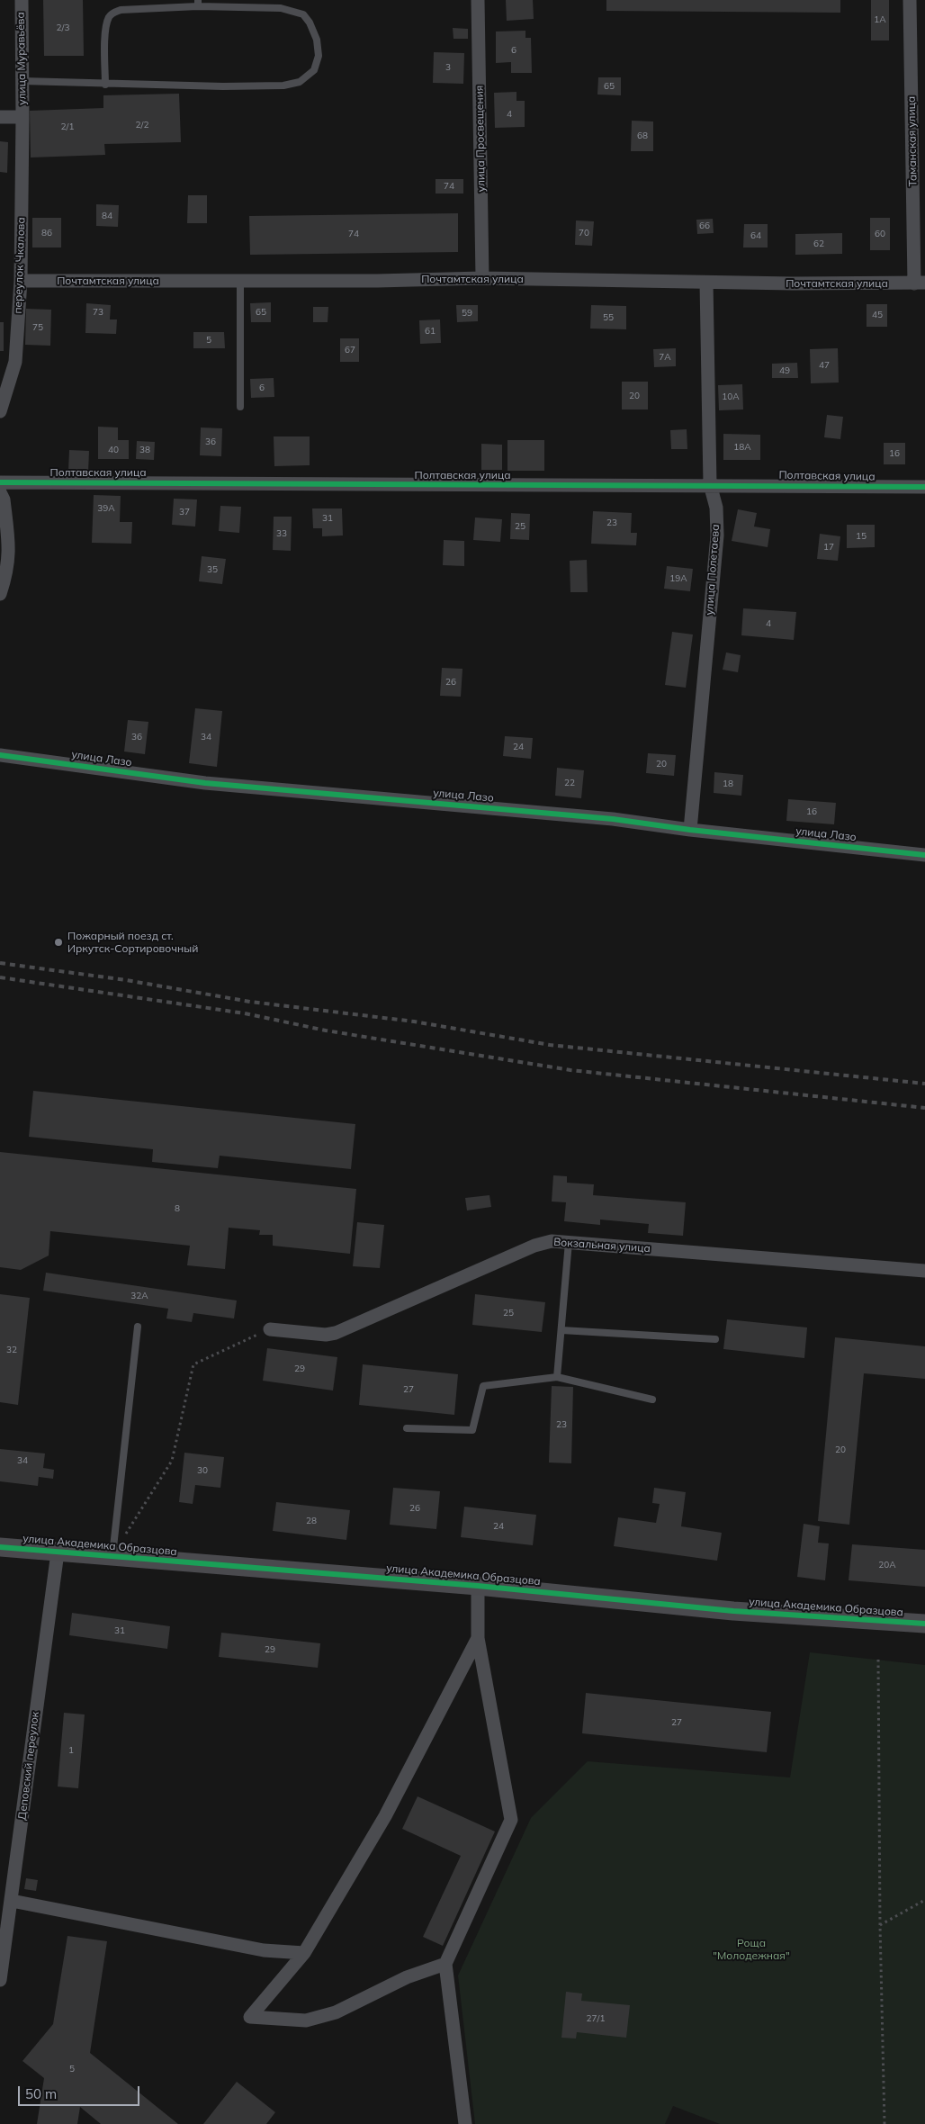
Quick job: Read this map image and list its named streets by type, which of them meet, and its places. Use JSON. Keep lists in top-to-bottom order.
{
  "streets": {
    "street": [
      "улица Муравьёва",
      "улица Просвещения",
      "Таманская улица",
      "переулок Чкалова",
      "Почтамтская улица",
      "Полтавская улица",
      "улица Полетаева",
      "улица Лазо",
      "Вокзальная улица",
      "улица Академика Образцова",
      "Деповский переулок"
    ]
  },
  "crossings": [
    ["улица Муравьёва", "переулок Чкалова"],
    ["улица Просвещения", "Почтамтская улица"],
    ["Таманская улица", "Почтамтская улица"],
    ["переулок Чкалова", "Почтамтская улица"],
    ["Почтамтская улица", "улица Полетаева"],
    ["Полтавская улица", "улица Полетаева"],
    ["улица Полетаева", "улица Лазо"],
    ["улица Академика Образцова", "Деповский переулок"]
  ],
  "parks": ["Роща \"Молодежная\""],
  "places": ["Пожарный поезд ст. Иркутск-Сортировочный"],
  "house_numbers": [
    "1А",
    "2/3",
    "6",
    "3",
    "65",
    "4",
    "2/2",
    "2/1",
    "68",
    "74",
    "84",
    "66",
    "86",
    "70",
    "74",
    "60",
    "64",
    "62",
    "73",
    "65",
    "59",
    "45",
    "55",
    "75",
    "61",
    "5",
    "67",
    "7А",
    "47",
    "49",
    "6",
    "20",
    "10А",
    "36",
    "18А",
    "40",
    "38",
    "16",
    "39А",
    "37",
    "31",
    "23",
    "25",
    "33",
    "15",
    "17",
    "35",
    "19А",
    "4",
    "26",
    "36",
    "34",
    "24",
    "20",
    "22",
    "18",
    "16",
    "8",
    "32А",
    "25",
    "32",
    "29",
    "27",
    "23",
    "20",
    "34",
    "30",
    "26",
    "28",
    "24",
    "20А",
    "31",
    "29",
    "27",
    "1",
    "27/1",
    "5"
  ],
  "scale_bar": "50 m"
}
